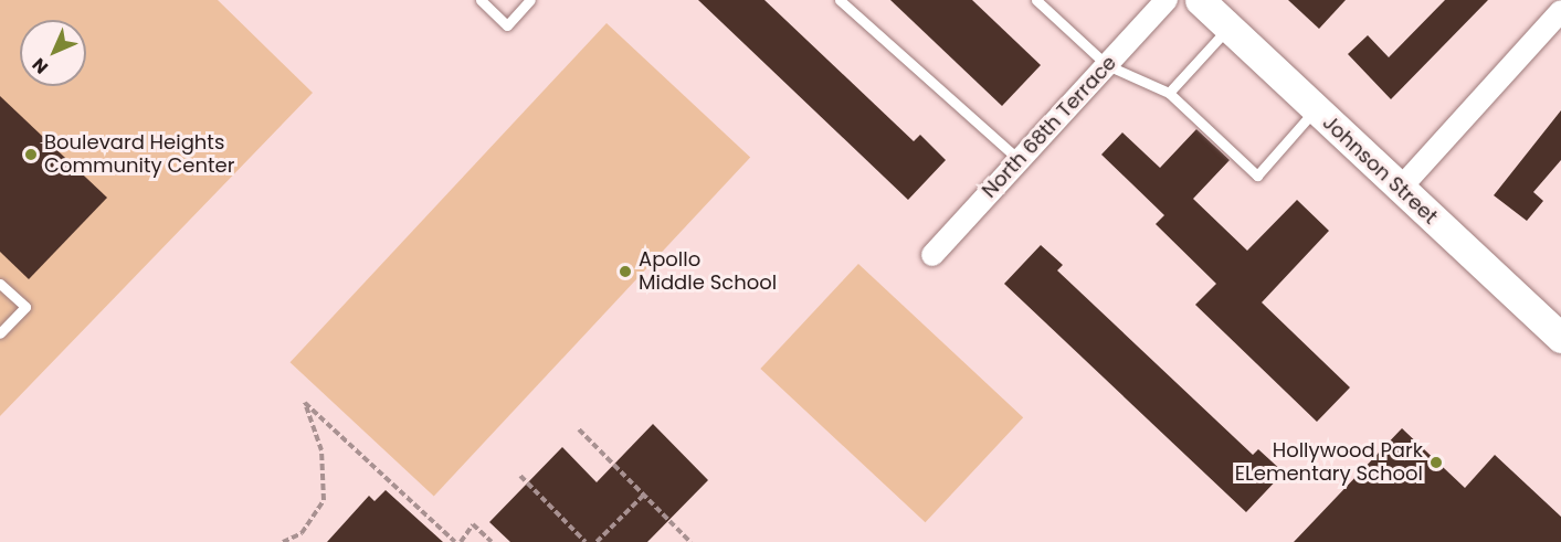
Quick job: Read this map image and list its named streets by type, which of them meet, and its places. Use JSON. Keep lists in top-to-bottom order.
{
  "streets": {
    "street": ["North 68th Terrace", "Johnson Street"]
  },
  "places": ["Boulevard Heights Community Center", "Apollo Middle School", "Hollywood Park ELementary School"],
  "north": "bottom left"
}
